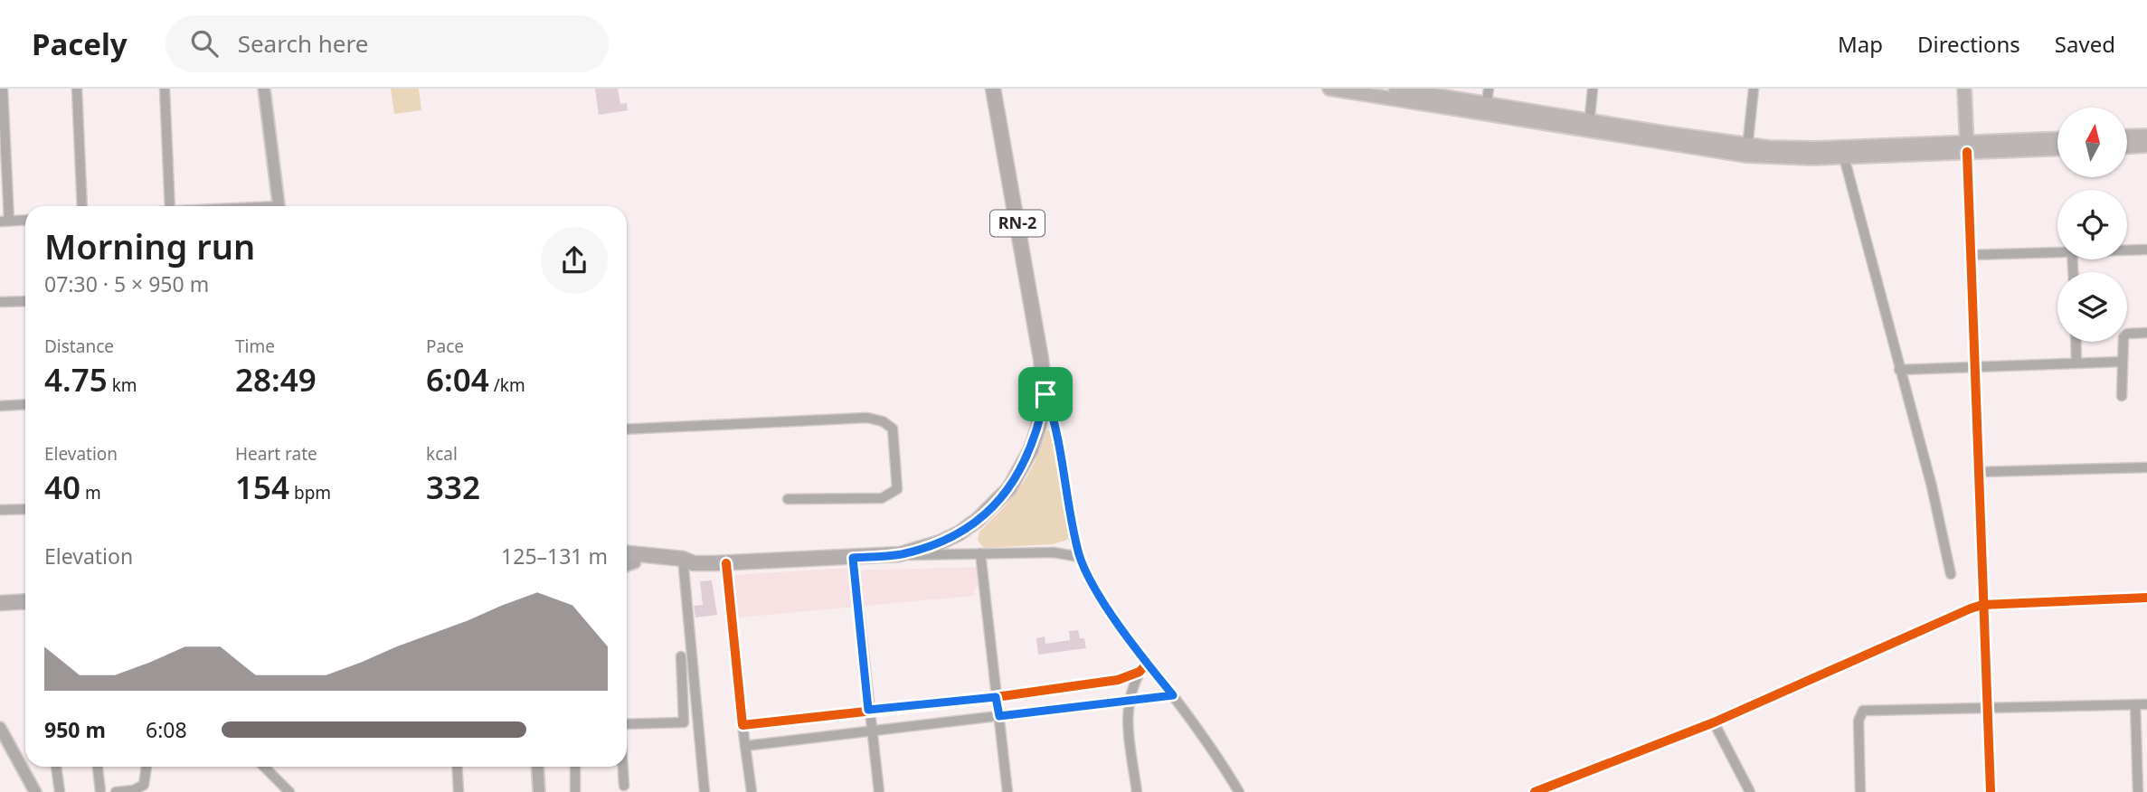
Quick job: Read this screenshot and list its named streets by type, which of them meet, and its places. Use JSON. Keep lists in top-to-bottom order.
{
  "streets": {
    "main road": ["RN-2"]
  },
  "north": "top",
  "page": {
    "header": "Pacely",
    "search": "Search here",
    "nav": ["Map", "Directions", "Saved"],
    "heading": ["Morning run", "07:30 · 5 × 950 m"],
    "stats": [
      ["Distance", "4.75 km"],
      ["Time", "28:49"],
      ["Pace", "6:04 /km"],
      ["Elevation", "40 m"],
      ["Heart rate", "154 bpm"],
      ["kcal", "332"]
    ],
    "chart": ["Elevation", "125–131 m"],
    "list": [
      {
        "name": "950 m",
        "note": "6:08"
      }
    ]
  }
}
